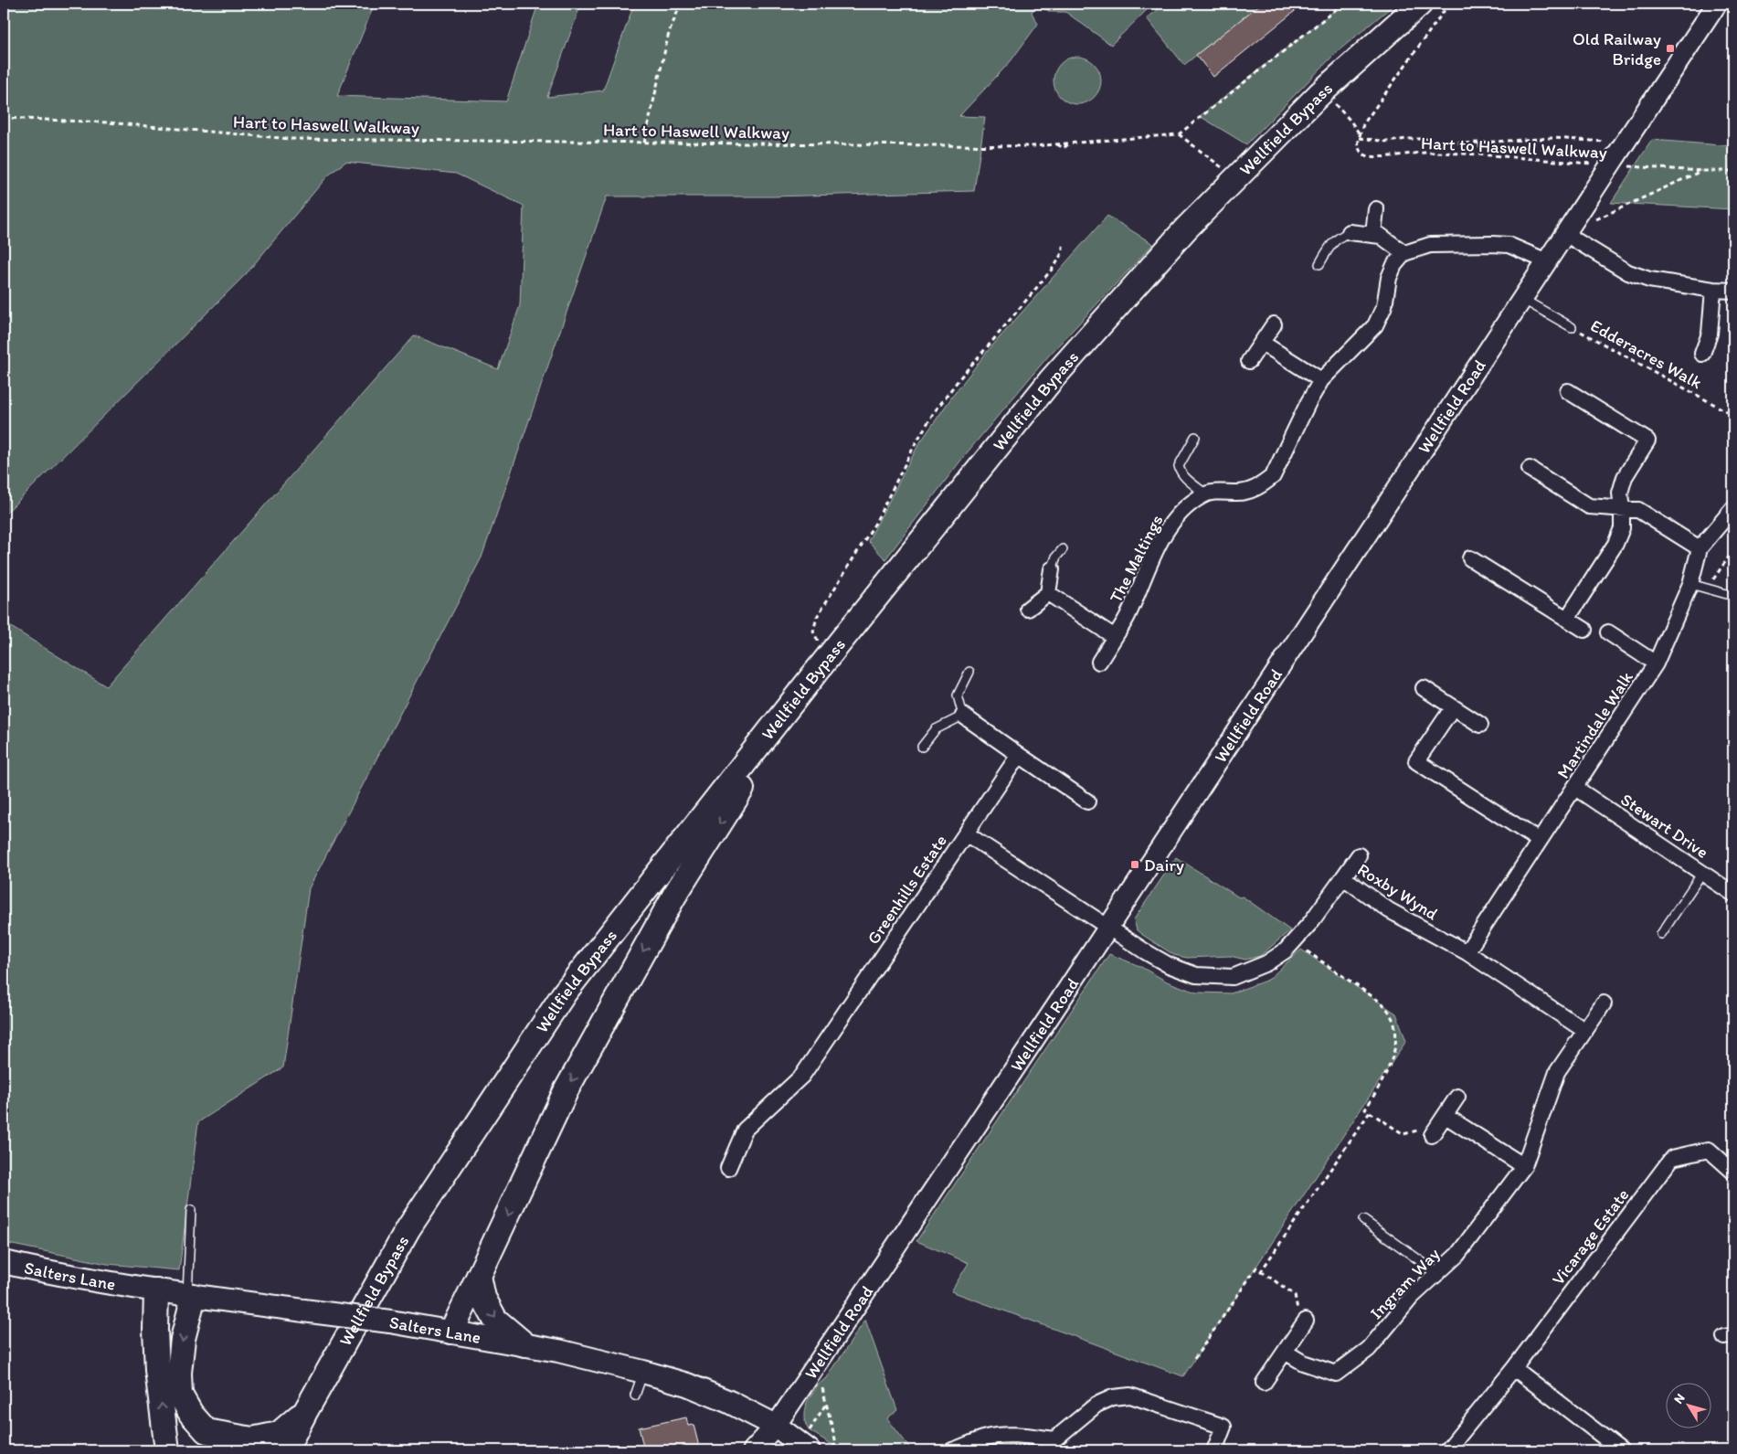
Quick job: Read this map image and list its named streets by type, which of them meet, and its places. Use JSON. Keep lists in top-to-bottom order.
{
  "streets": {
    "main road": ["Wellfield Bypass", "Salters Lane"],
    "street": [
      "Wellfield Road",
      "The Maltings",
      "Martindale Walk",
      "Stewart Drive",
      "Greenhills Estate",
      "Roxby Wynd",
      "Vicarage Estate",
      "Ingram Way"
    ],
    "path": ["Hart to Haswell Walkway", "Edderacres Walk"]
  },
  "crossings": [
    ["Hart to Haswell Walkway", "Wellfield Road"],
    ["Wellfield Road", "Greenhills Estate"],
    ["Wellfield Road", "Roxby Wynd"],
    ["Wellfield Road", "Salters Lane"],
    ["Martindale Walk", "Stewart Drive"],
    ["Martindale Walk", "Roxby Wynd"],
    ["Greenhills Estate", "Roxby Wynd"],
    ["Roxby Wynd", "Ingram Way"]
  ],
  "places": {
    "transit": ["Old Railway Bridge", "Dairy"]
  },
  "north": "top left"
}
